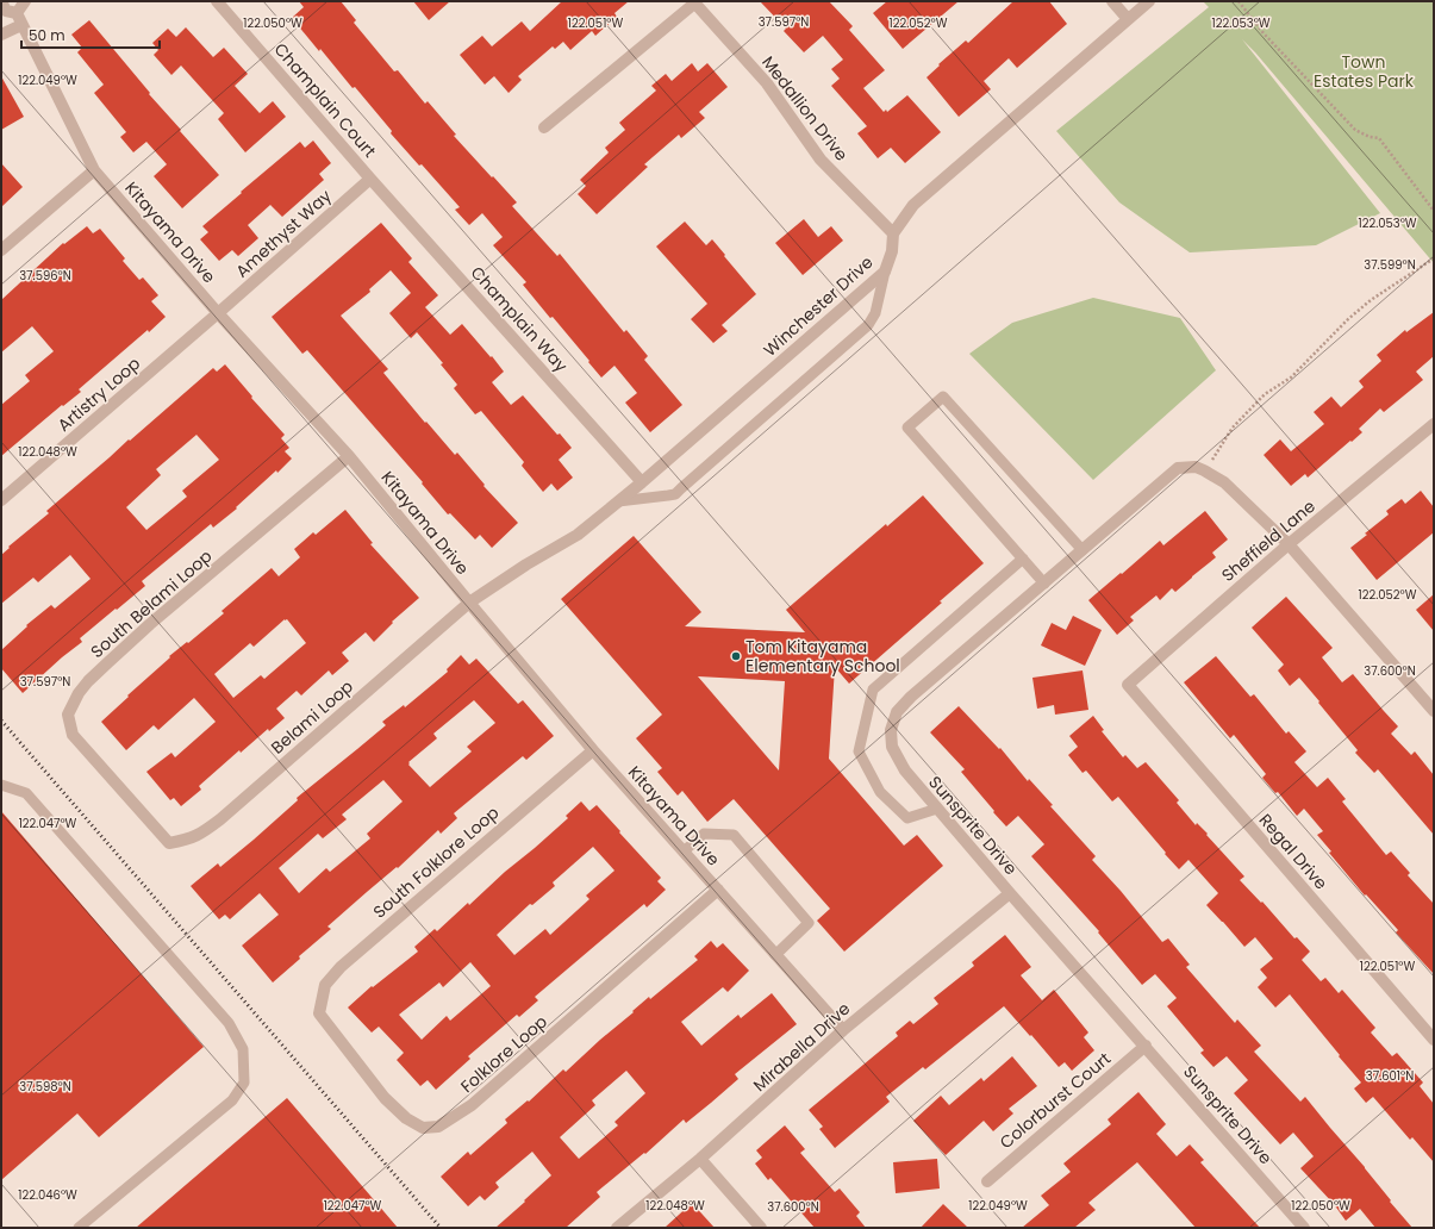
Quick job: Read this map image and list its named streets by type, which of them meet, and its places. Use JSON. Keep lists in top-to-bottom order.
{
  "streets": {
    "street": [
      "Champlain Court",
      "Medallion Drive",
      "Kitayama Drive",
      "Amethyst Way",
      "Winchester Drive",
      "Champlain Way",
      "Artistry Loop",
      "Sheffield Lane",
      "South Belami Loop",
      "Belami Loop",
      "Sunsprite Drive",
      "Regal Drive",
      "South Folklore Loop",
      "Mirabella Drive",
      "Folklore Loop",
      "Colorburst Court"
    ]
  },
  "crossings": [
    ["Champlain Court", "Amethyst Way"],
    ["Champlain Court", "Champlain Way"],
    ["Medallion Drive", "Winchester Drive"],
    ["Kitayama Drive", "Amethyst Way"],
    ["Kitayama Drive", "Winchester Drive"],
    ["Kitayama Drive", "Artistry Loop"],
    ["Kitayama Drive", "South Belami Loop"],
    ["Kitayama Drive", "Belami Loop"],
    ["Kitayama Drive", "South Folklore Loop"],
    ["Kitayama Drive", "Mirabella Drive"],
    ["Kitayama Drive", "Folklore Loop"],
    ["Amethyst Way", "Champlain Way"],
    ["Amethyst Way", "Artistry Loop"],
    ["Winchester Drive", "Champlain Way"],
    ["Winchester Drive", "Belami Loop"],
    ["Sheffield Lane", "Regal Drive"],
    ["South Belami Loop", "Belami Loop"],
    ["Sunsprite Drive", "Mirabella Drive"],
    ["Sunsprite Drive", "Colorburst Court"],
    ["South Folklore Loop", "Folklore Loop"]
  ],
  "parks": ["Town Estates Park"],
  "places": ["Tom Kitayama Elementary School"],
  "scale_bar": "50 m",
  "coordinates": [
    "37.597°N",
    "122.050°W",
    "122.051°W",
    "122.052°W",
    "122.053°W",
    "122.049°W",
    "37.599°N",
    "37.596°N",
    "122.048°W",
    "37.600°N",
    "122.047°W",
    "37.601°N",
    "37.598°N",
    "122.046°W"
  ]
}
